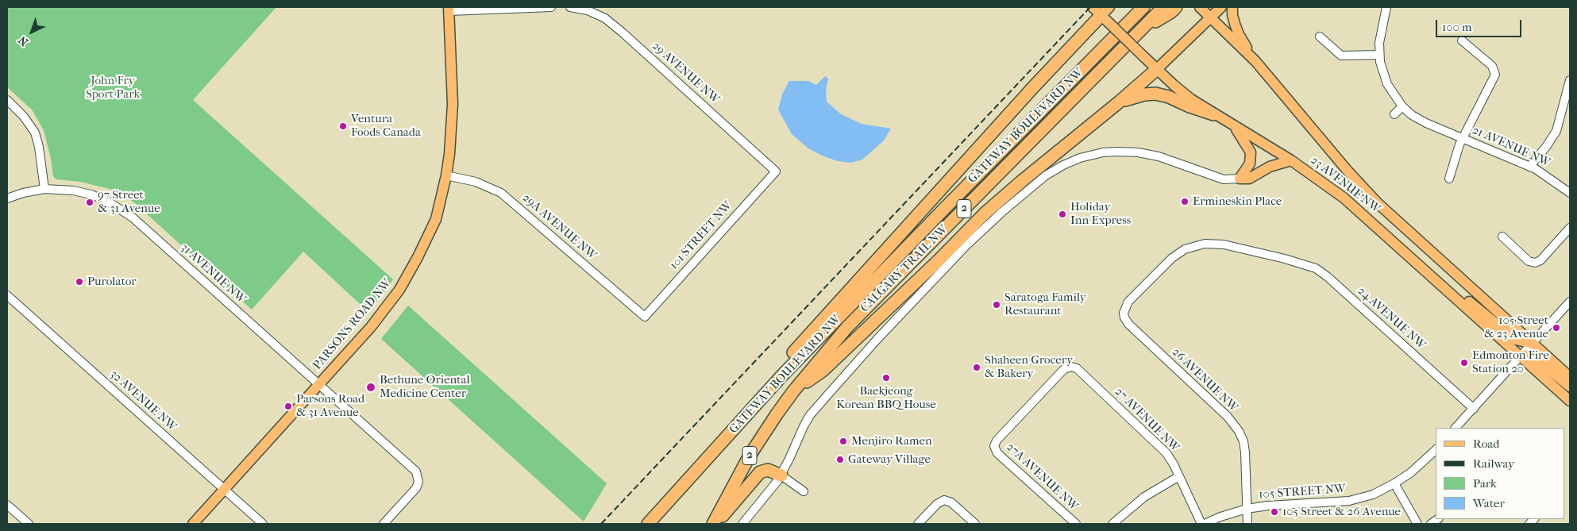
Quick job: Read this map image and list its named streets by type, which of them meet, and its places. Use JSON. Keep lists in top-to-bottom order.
{
  "streets": {
    "highway": ["GATEWAY BOULEVARD NW", "2", "CALGARY TRAIL NW"],
    "main road": ["23 AVENUE NW", "PARSONS ROAD NW"],
    "street": [
      "29 AVENUE NW",
      "21 AVENUE NW",
      "29A AVENUE NW",
      "101 STREET NW",
      "31 AVENUE NW",
      "24 AVENUE NW",
      "26 AVENUE NW",
      "32 AVENUE NW",
      "27 AVENUE NW",
      "27A AVENUE NW",
      "105 STREET NW"
    ]
  },
  "crossings": [
    ["29 AVENUE NW", "101 STREET NW"],
    ["29A AVENUE NW", "101 STREET NW"],
    ["29A AVENUE NW", "PARSONS ROAD NW"],
    ["31 AVENUE NW", "PARSONS ROAD NW"],
    ["24 AVENUE NW", "26 AVENUE NW"],
    ["PARSONS ROAD NW", "32 AVENUE NW"],
    ["26 AVENUE NW", "105 STREET NW"],
    ["27 AVENUE NW", "27A AVENUE NW"]
  ],
  "parks": ["John Fry Sport Park"],
  "places": [
    "Ventura Foods Canada",
    "Ermineskin Place",
    "97 Street & 31 Avenue",
    "Holiday Inn Express",
    "Purolator",
    "Saratoga Family Restaurant",
    "105 Street & 23 Avenue",
    "Edmonton Fire Station 20",
    "Shaheen Grocery & Bakery",
    "Baekjeong Korean BBQ House",
    "Bethune Oriental Medicine Center",
    "Parsons Road & 31 Avenue",
    "Menjiro Ramen",
    "Gateway Village",
    "105 Street & 26 Avenue"
  ],
  "legend": [
    "Road",
    "Railway",
    "Park",
    "Water"
  ],
  "scale_bar": "100 m",
  "north": "bottom left"
}
